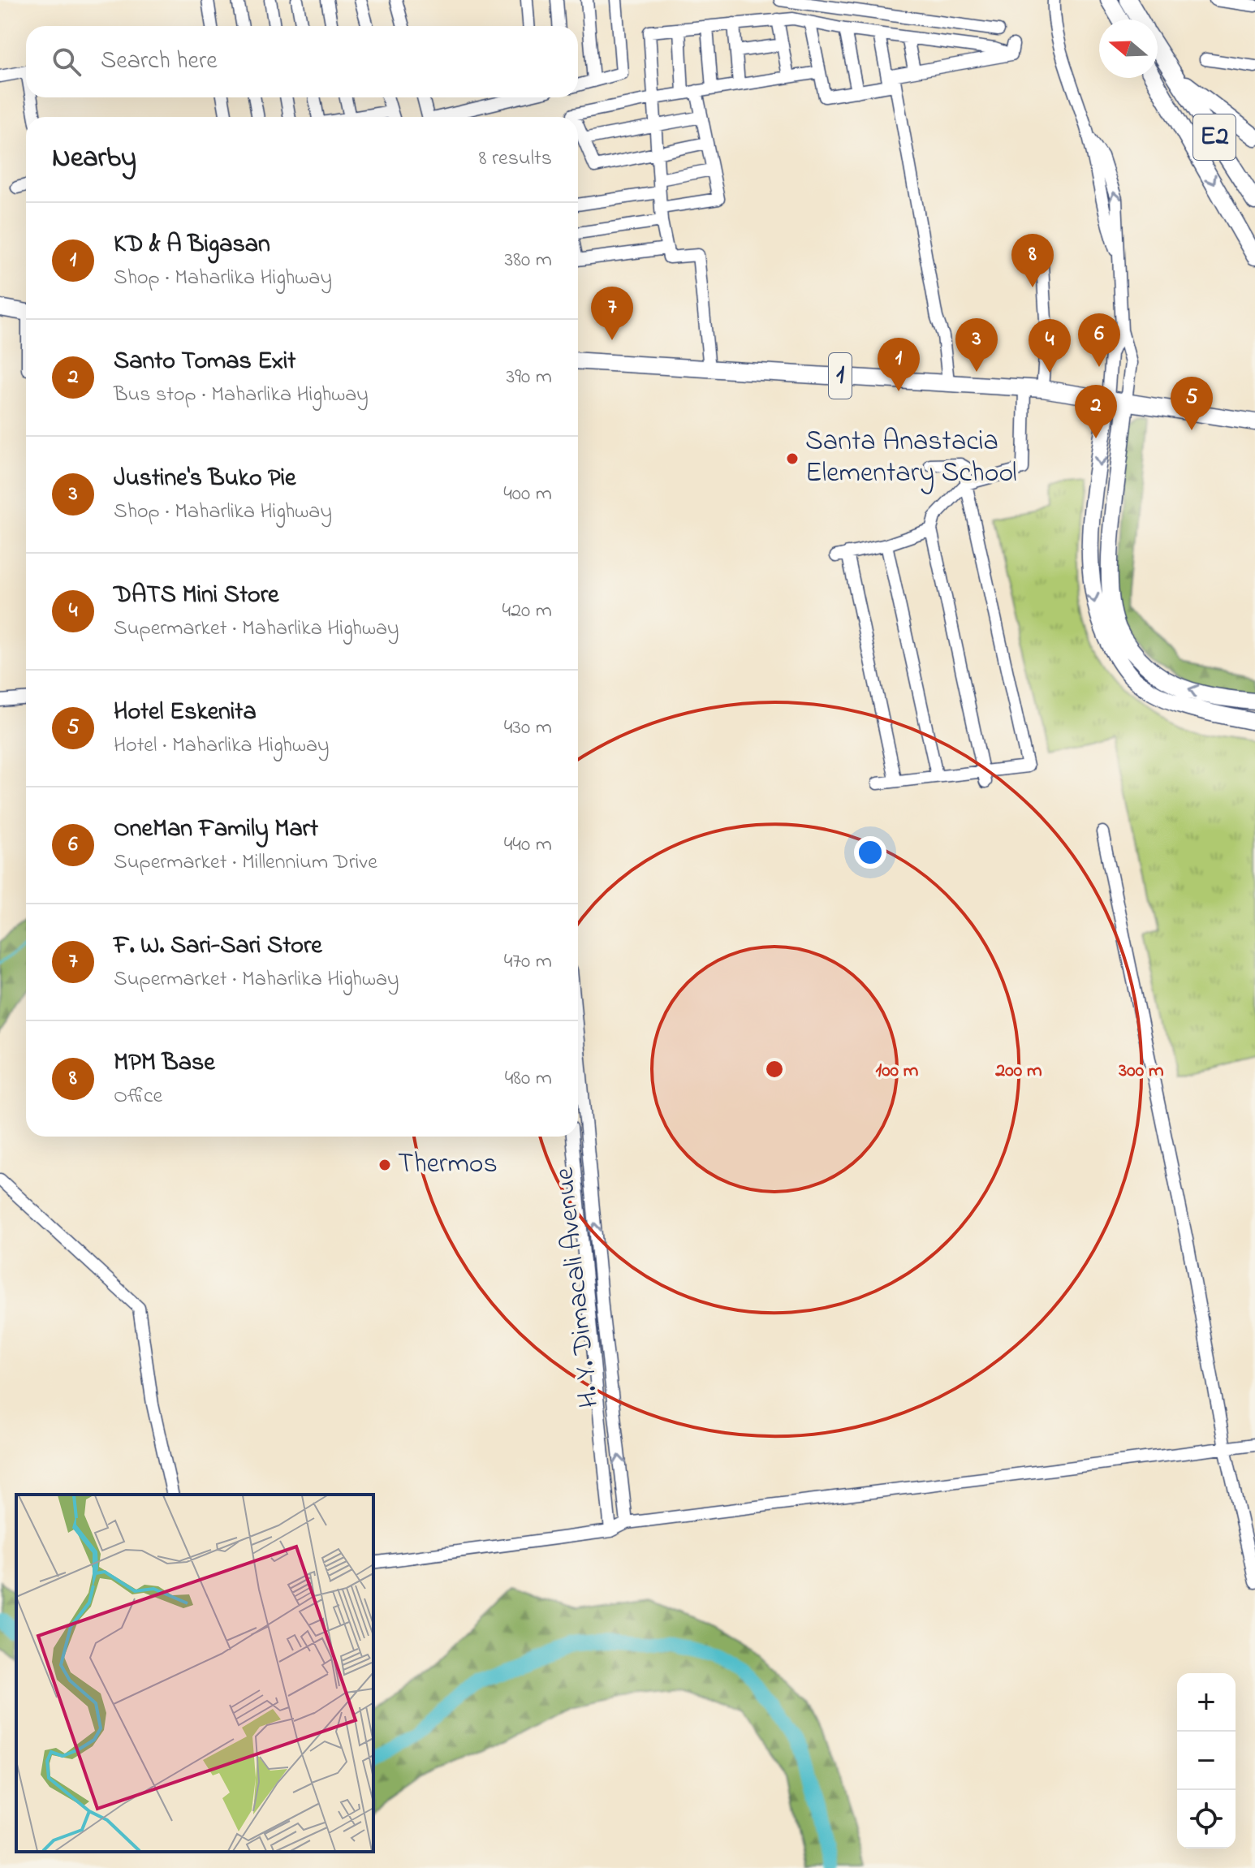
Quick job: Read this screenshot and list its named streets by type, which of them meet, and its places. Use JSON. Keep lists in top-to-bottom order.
{
  "streets": {
    "highway": ["E2", "1"],
    "street": ["H. Y. Dimacali Avenue"]
  },
  "places": ["Santa Anastacia Elementary School", "Thermos"],
  "north": "left",
  "page": {
    "search": "Search here",
    "heading": ["Nearby", "8 results"],
    "list": [
      {
        "mark": "1",
        "name": "KD & A Bigasan",
        "note": "Shop · Maharlika Highway",
        "value": "380 m"
      },
      {
        "mark": "2",
        "name": "Santo Tomas Exit",
        "note": "Bus stop · Maharlika Highway",
        "value": "390 m"
      },
      {
        "mark": "3",
        "name": "Justine's Buko Pie",
        "note": "Shop · Maharlika Highway",
        "value": "400 m"
      },
      {
        "mark": "4",
        "name": "DATS Mini Store",
        "note": "Supermarket · Maharlika Highway",
        "value": "420 m"
      },
      {
        "mark": "5",
        "name": "Hotel Eskenita",
        "note": "Hotel · Maharlika Highway",
        "value": "430 m"
      },
      {
        "mark": "6",
        "name": "OneMan Family Mart",
        "note": "Supermarket · Millennium Drive",
        "value": "440 m"
      },
      {
        "mark": "7",
        "name": "F. W. Sari-Sari Store",
        "note": "Supermarket · Maharlika Highway",
        "value": "470 m"
      },
      {
        "mark": "8",
        "name": "MPM Base",
        "note": "Office",
        "value": "480 m"
      }
    ],
    "pins": [
      "8",
      "7",
      "6",
      "3",
      "4",
      "1",
      "5",
      "2"
    ],
    "map_buttons": ["+", "−"]
  },
  "rings": ["100 m", "200 m", "300 m"]
}
